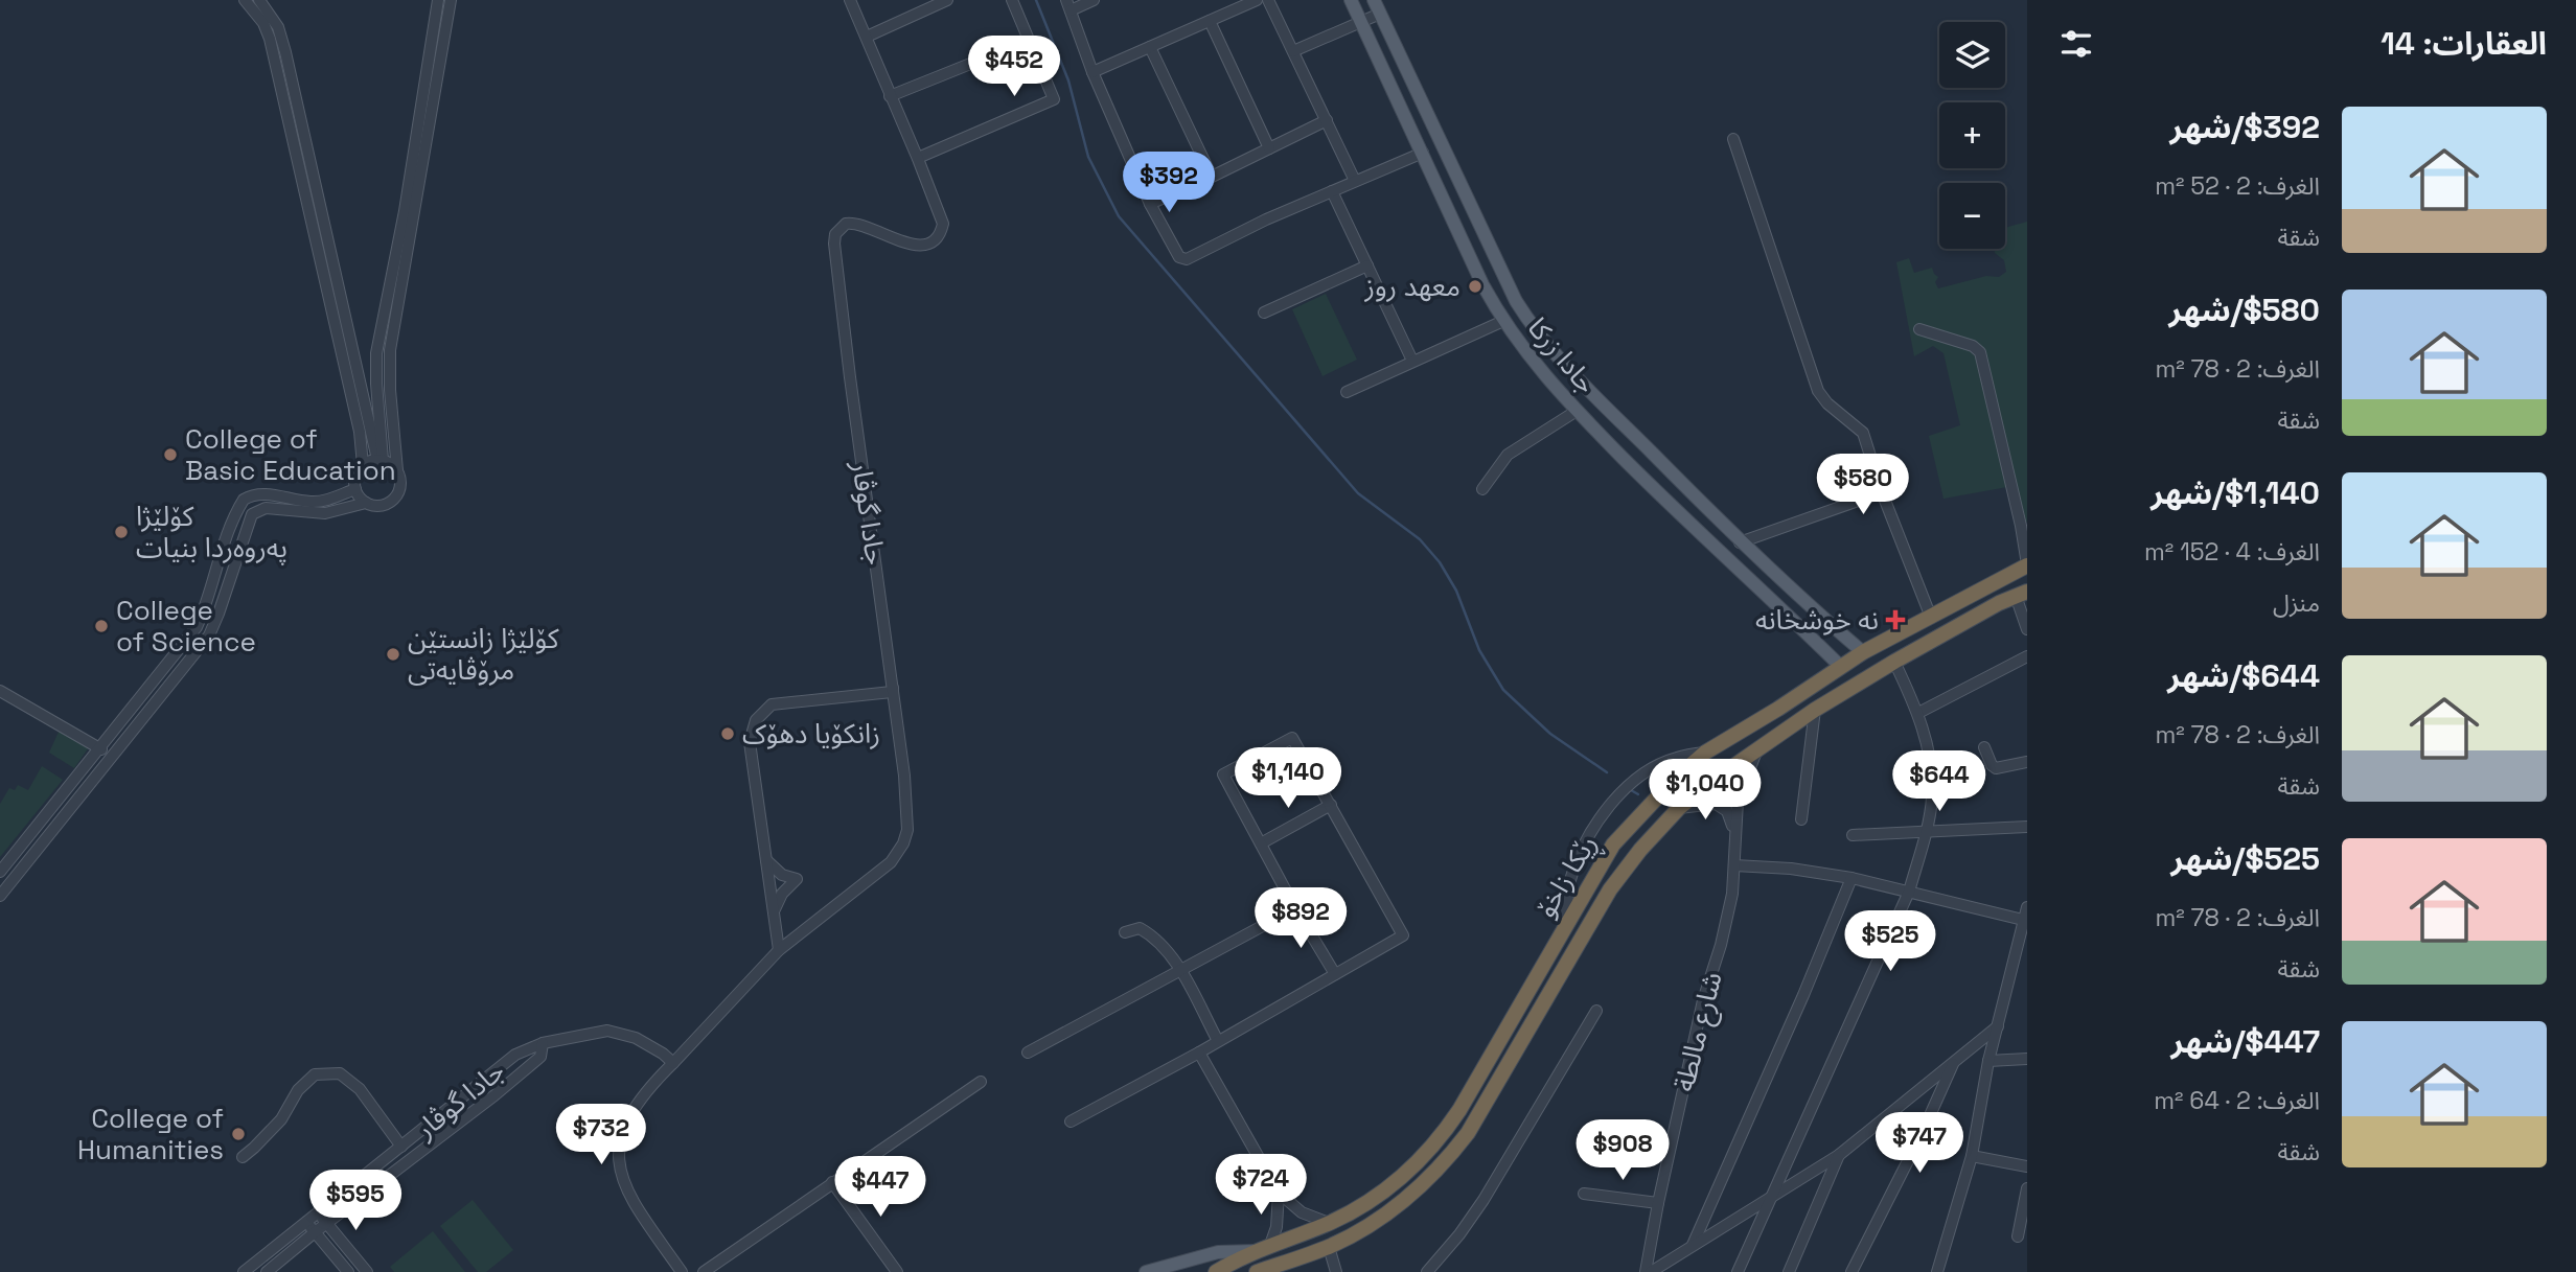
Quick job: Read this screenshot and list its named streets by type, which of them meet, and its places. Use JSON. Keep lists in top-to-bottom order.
{
  "streets": {
    "highway": ["ڕێکا زاخۆ"],
    "main road": ["جادا زرکا"],
    "street": ["جادا گوڤار", "شارع مالطة"]
  },
  "crossings": [
    ["جادا زرکا", "ڕێکا زاخۆ"],
    ["ڕێکا زاخۆ", "شارع مالطة"]
  ],
  "places": {
    "other": [
      "معهد روز",
      "College of Basic Education",
      "کۆلێژا پەروەردا بنیات",
      "College of Science",
      "كۆلێژا زانستێن مرۆڤایەتی",
      "زانکۆیا دهۆک",
      "College of Humanities"
    ],
    "health": ["نه خوشخانه"]
  },
  "page": {
    "heading": "العقارات: 14",
    "map_buttons": ["+", "−"],
    "price": [
      "$452",
      "$392",
      "$580",
      "$1,140",
      "$644",
      "$1,040",
      "$892",
      "$525",
      "$732",
      "$747",
      "$908",
      "$724",
      "$447",
      "$595"
    ],
    "list": [
      {
        "name": "$392/شهر",
        "note": "الغرف: 2 · 52 m² · شقة"
      },
      {
        "name": "$580/شهر",
        "note": "الغرف: 2 · 78 m² · شقة"
      },
      {
        "name": "$1,140/شهر",
        "note": "الغرف: 4 · 152 m² · منزل"
      },
      {
        "name": "$644/شهر",
        "note": "الغرف: 2 · 78 m² · شقة"
      },
      {
        "name": "$525/شهر",
        "note": "الغرف: 2 · 78 m² · شقة"
      },
      {
        "name": "$447/شهر",
        "note": "الغرف: 2 · 64 m² · شقة"
      }
    ]
  }
}
